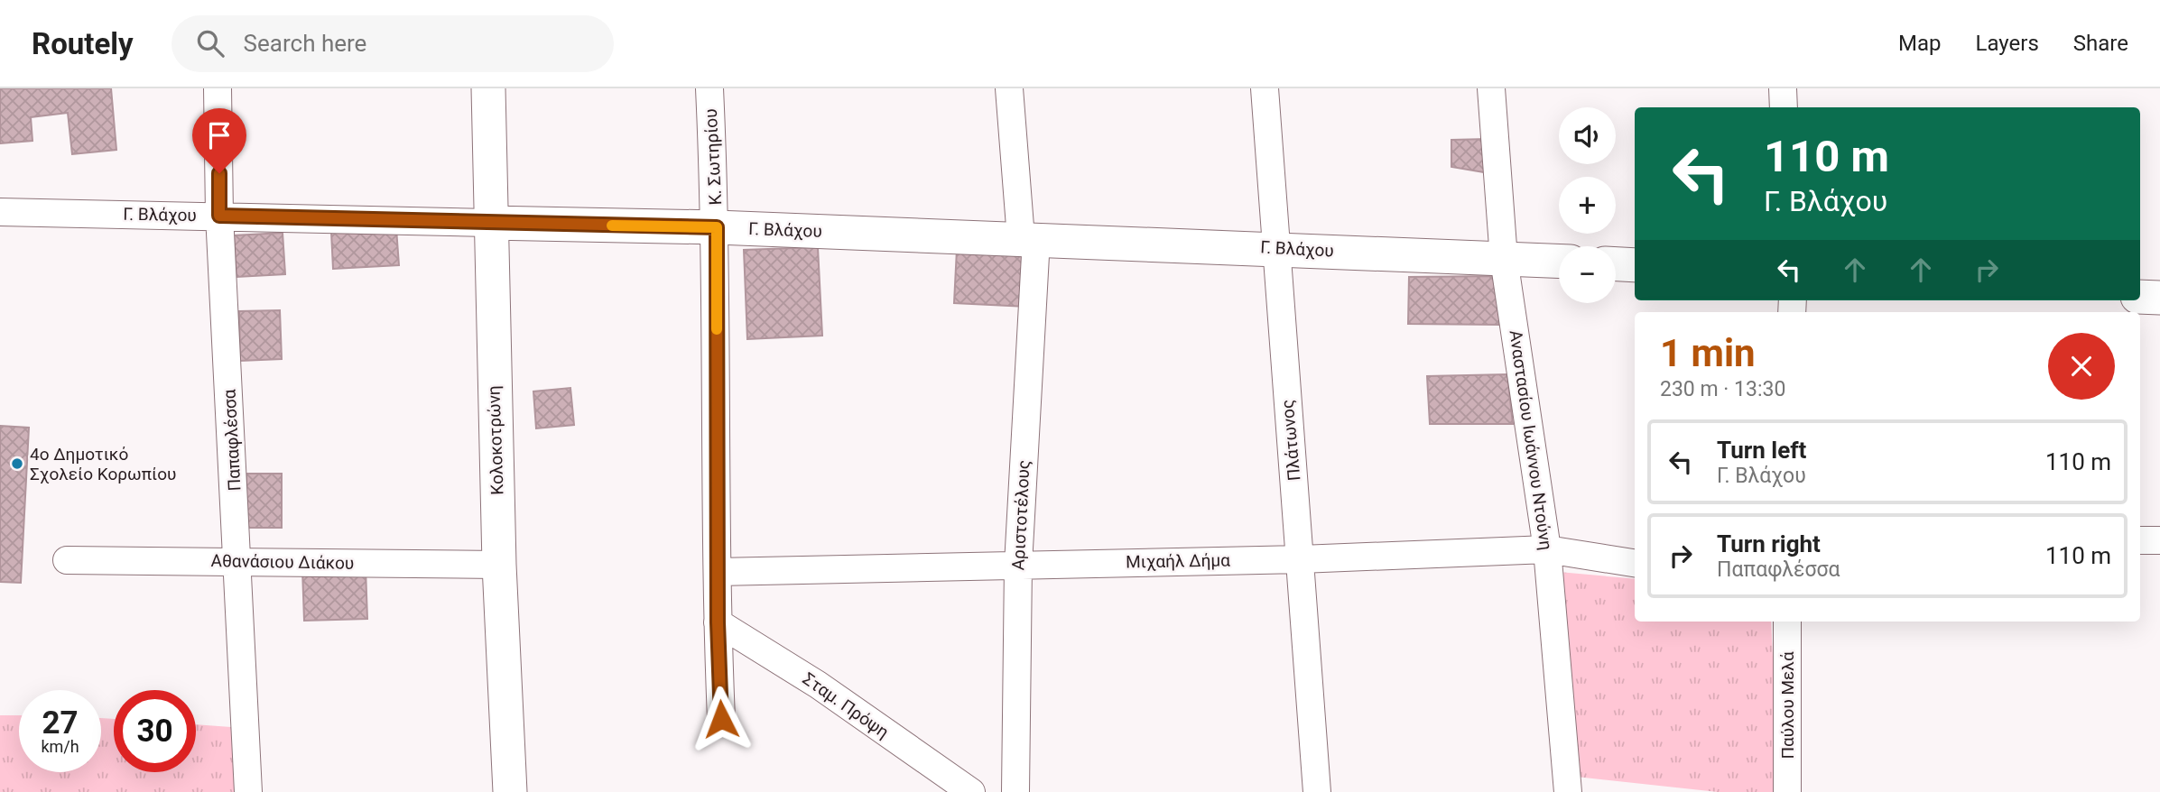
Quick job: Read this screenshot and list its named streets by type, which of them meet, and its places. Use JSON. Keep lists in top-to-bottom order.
{
  "streets": {
    "street": [
      "Κ. Σωτηρίου",
      "Γ. Βλάχου",
      "Παπαφλέσσα",
      "Κολοκοτρώνη",
      "Πλάτωνος",
      "Αναστασίου Ιωάννου Ντούνη",
      "Αριστοτέλους",
      "Μιχαήλ Δήμα",
      "Αθανάσιου Διάκου",
      "Σταμ. Πρόψη",
      "Παύλου Μελά"
    ]
  },
  "crossings": [
    ["Κ. Σωτηρίου", "Γ. Βλάχου"],
    ["Κ. Σωτηρίου", "Μιχαήλ Δήμα"],
    ["Κ. Σωτηρίου", "Σταμ. Πρόψη"],
    ["Γ. Βλάχου", "Παπαφλέσσα"],
    ["Γ. Βλάχου", "Κολοκοτρώνη"],
    ["Γ. Βλάχου", "Πλάτωνος"],
    ["Γ. Βλάχου", "Αναστασίου Ιωάννου Ντούνη"],
    ["Γ. Βλάχου", "Αριστοτέλους"],
    ["Παπαφλέσσα", "Αθανάσιου Διάκου"],
    ["Κολοκοτρώνη", "Αθανάσιου Διάκου"],
    ["Πλάτωνος", "Μιχαήλ Δήμα"],
    ["Αναστασίου Ιωάννου Ντούνη", "Μιχαήλ Δήμα"],
    ["Αριστοτέλους", "Μιχαήλ Δήμα"]
  ],
  "places": ["4ο Δημοτικό Σχολείο Κορωπίου"],
  "page": {
    "header": "Routely",
    "search": "Search here",
    "nav": ["Map", "Layers", "Share"],
    "map_buttons": ["+", "−"],
    "turn": ["110 m", "Γ. Βλάχου"],
    "heading": ["1 min", "230 m · 13:30"],
    "list": [
      {
        "name": "Turn left",
        "note": "Γ. Βλάχου",
        "value": "110 m"
      },
      {
        "name": "Turn right",
        "note": "Παπαφλέσσα",
        "value": "110 m"
      }
    ],
    "speed": "27 km/h",
    "limit": "30"
  }
}
